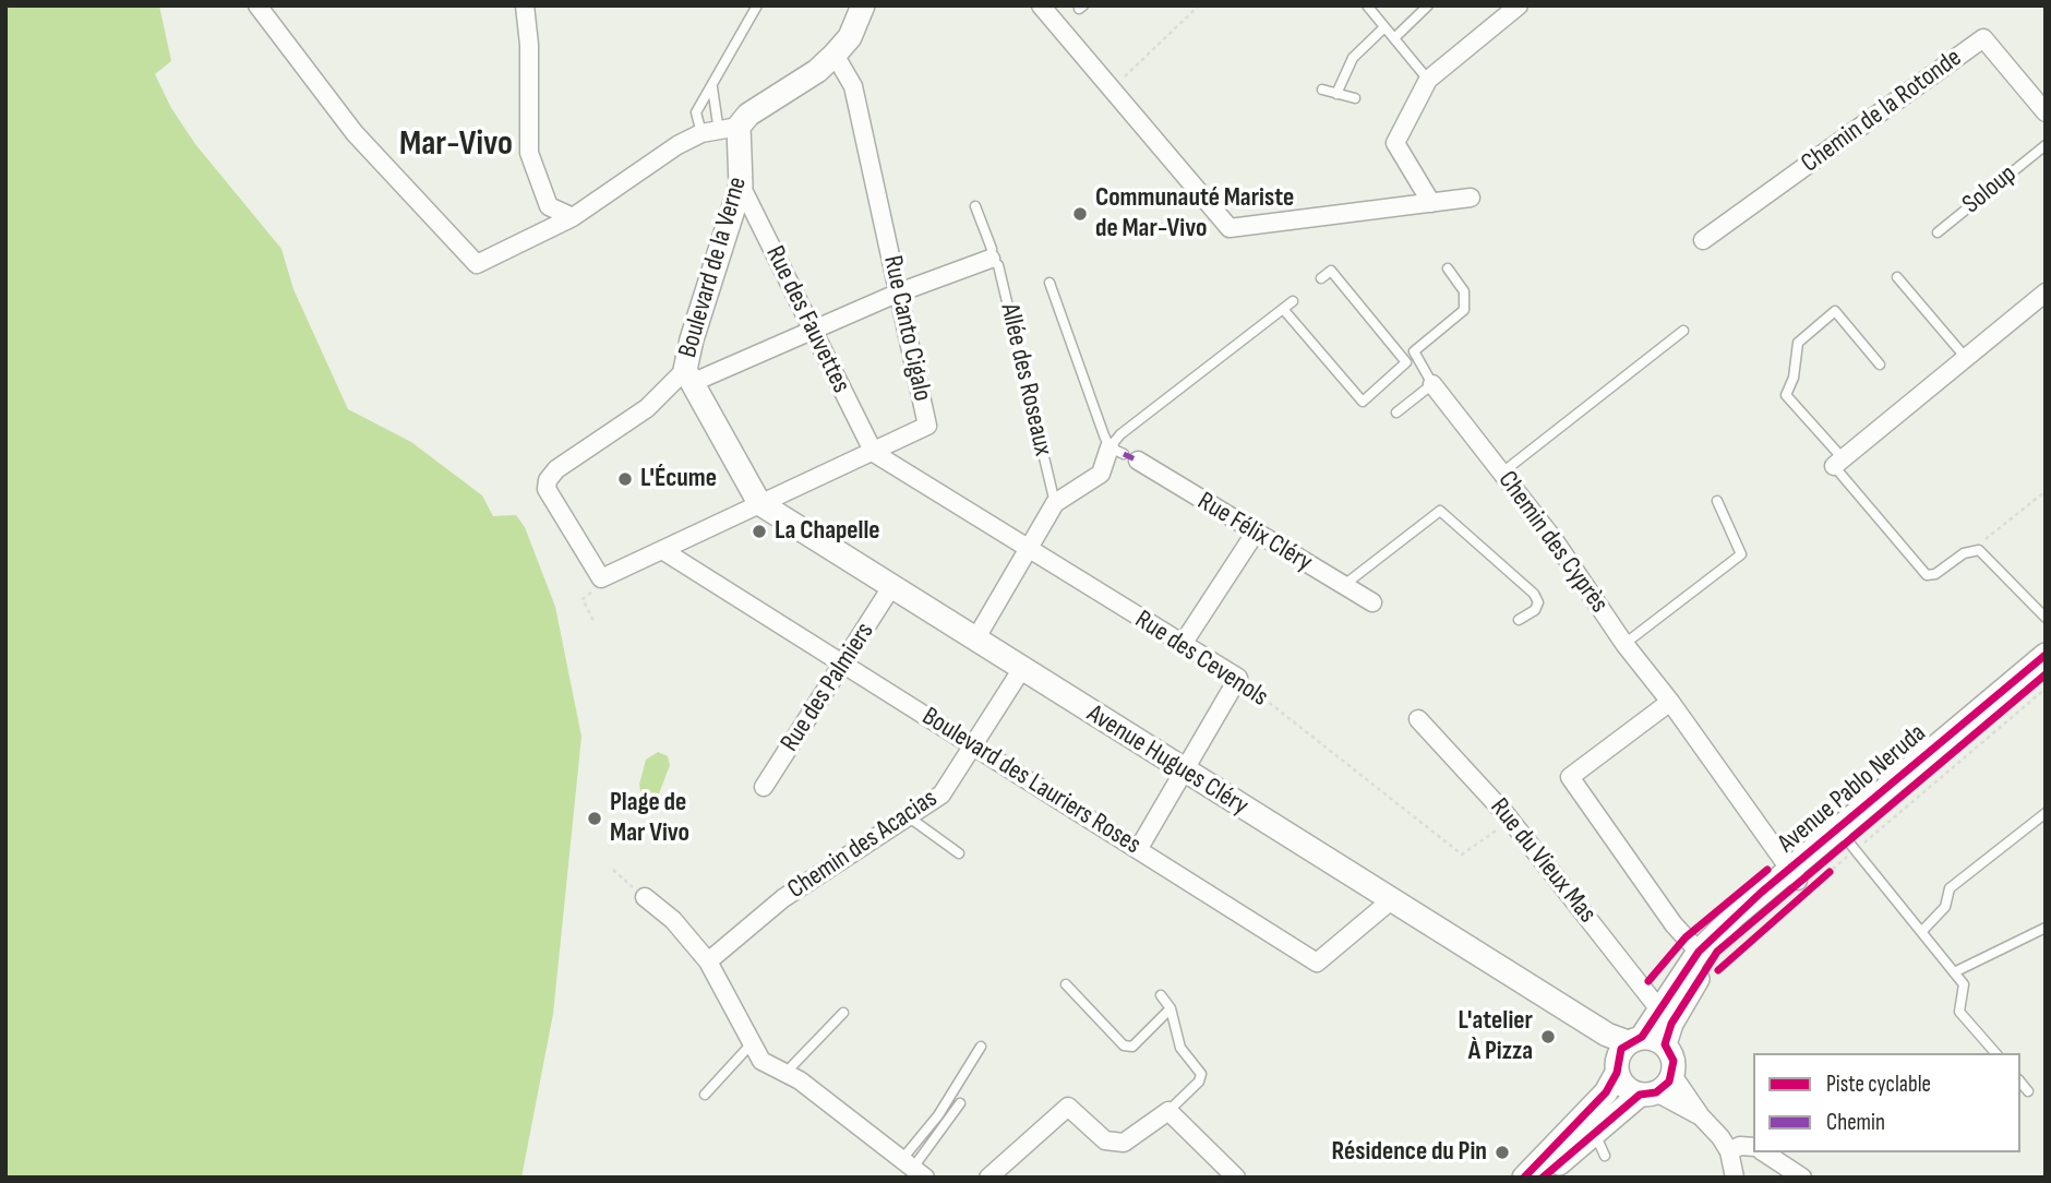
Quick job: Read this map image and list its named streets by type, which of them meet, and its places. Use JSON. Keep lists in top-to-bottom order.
{
  "streets": {
    "street": [
      "Chemin de la Rotonde",
      "Boulevard de la Verne",
      "Rue des Fauvettes",
      "Rue Canto Cigalo",
      "Rue Félix Cléry",
      "Chemin des Cyprès",
      "Rue des Cevenols",
      "Rue des Palmiers",
      "Avenue Hugues Cléry",
      "Boulevard des Lauriers Roses",
      "Avenue Pablo Neruda",
      "Chemin des Acacias",
      "Rue du Vieux Mas"
    ],
    "lane": ["Soloup", "Allée des Roseaux"]
  },
  "crossings": [
    ["Boulevard de la Verne", "Rue des Fauvettes"],
    ["Boulevard de la Verne", "Rue Canto Cigalo"],
    ["Rue des Fauvettes", "Rue Canto Cigalo"],
    ["Rue des Fauvettes", "Rue des Cevenols"],
    ["Rue Canto Cigalo", "Rue des Cevenols"],
    ["Rue Canto Cigalo", "Avenue Hugues Cléry"],
    ["Rue Canto Cigalo", "Boulevard des Lauriers Roses"],
    ["Chemin des Cyprès", "Avenue Pablo Neruda"],
    ["Rue des Cevenols", "Rue du Vieux Mas"],
    ["Rue des Palmiers", "Avenue Hugues Cléry"],
    ["Rue des Palmiers", "Boulevard des Lauriers Roses"],
    ["Avenue Hugues Cléry", "Boulevard des Lauriers Roses"],
    ["Avenue Hugues Cléry", "Avenue Pablo Neruda"],
    ["Avenue Hugues Cléry", "Chemin des Acacias"],
    ["Boulevard des Lauriers Roses", "Chemin des Acacias"],
    ["Avenue Pablo Neruda", "Rue du Vieux Mas"]
  ],
  "districts": ["Mar-Vivo"],
  "places": [
    "Communauté Mariste de Mar-Vivo",
    "L'Écume",
    "La Chapelle",
    "Plage de Mar Vivo",
    "L'atelier À Pizza",
    "Résidence du Pin"
  ],
  "legend": ["Piste cyclable", "Chemin"]
}
